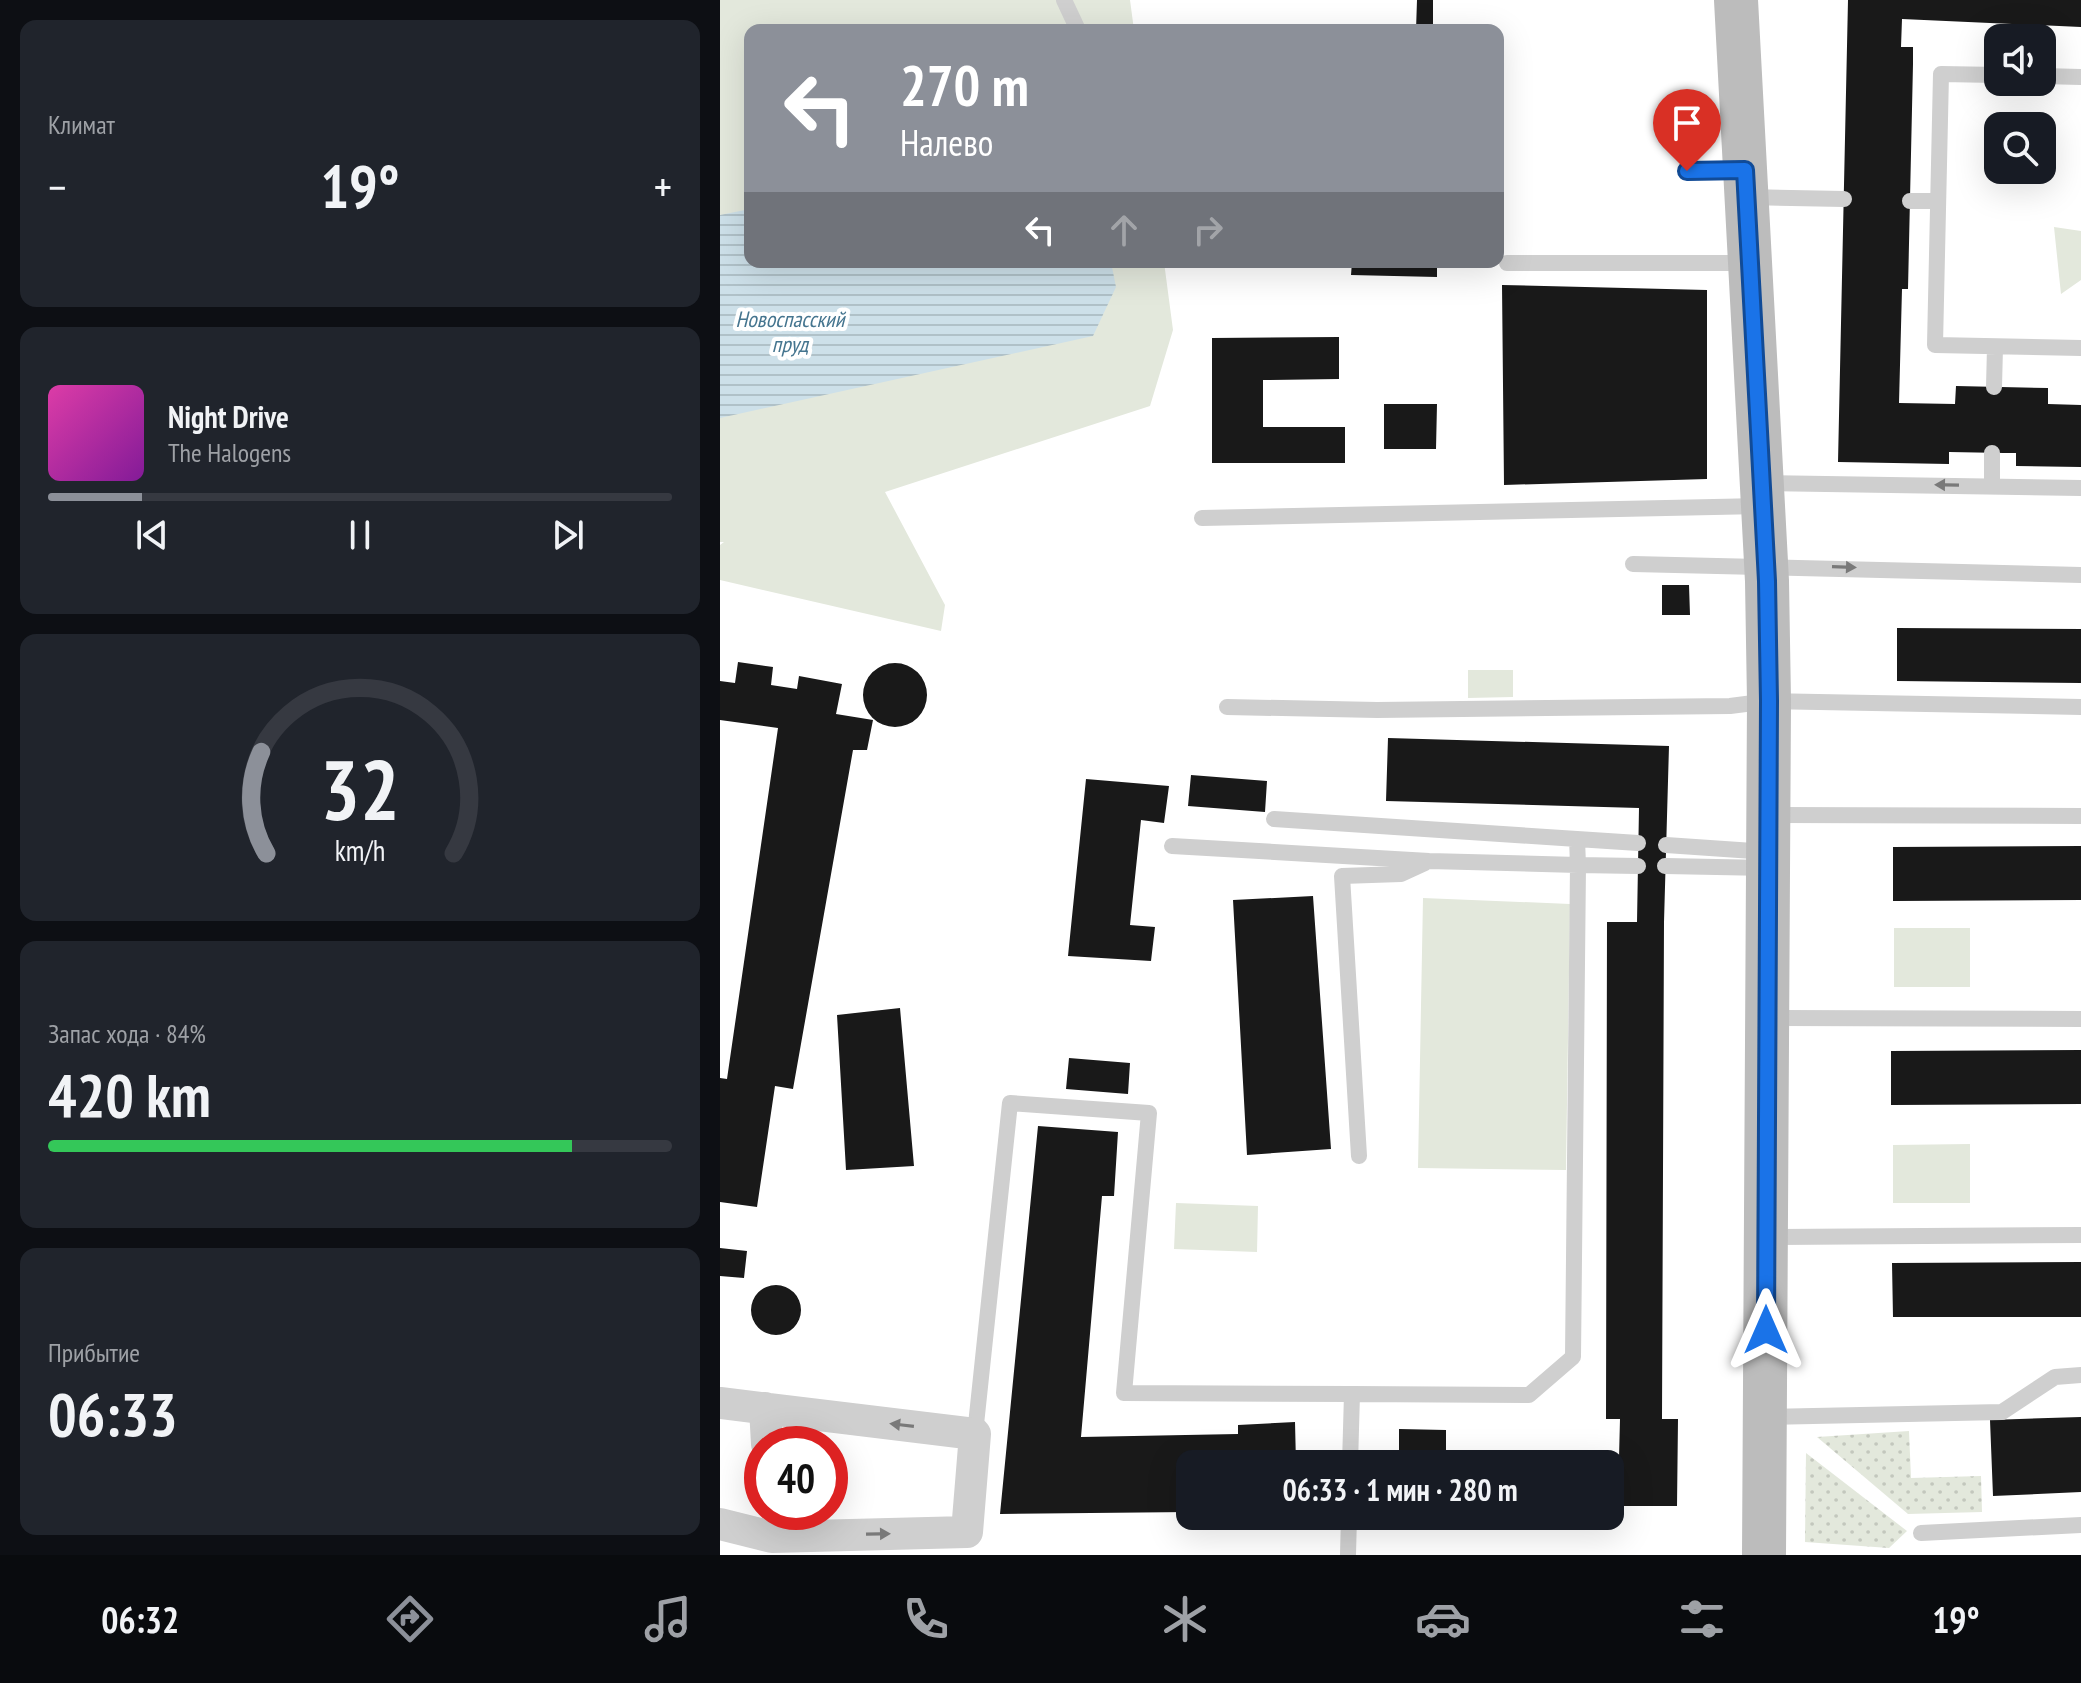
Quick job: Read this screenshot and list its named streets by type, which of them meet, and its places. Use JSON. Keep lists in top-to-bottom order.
{
  "water": ["Новоспасский пруд"],
  "page": {
    "tile": [
      "Климат",
      ["Запас хода · 84%", "420 km"],
      ["Прибытие", "06:33"]
    ],
    "turn": ["270 m", "Налево"],
    "heat": ["−", "19°", "+"],
    "song": ["Night Drive", "The Halogens"],
    "limit": "40",
    "trip": "06:33 · 1 мин · 280 m",
    "tabs": ["06:32", "19°"],
    "gauge": ["32", "km/h"]
  }
}
